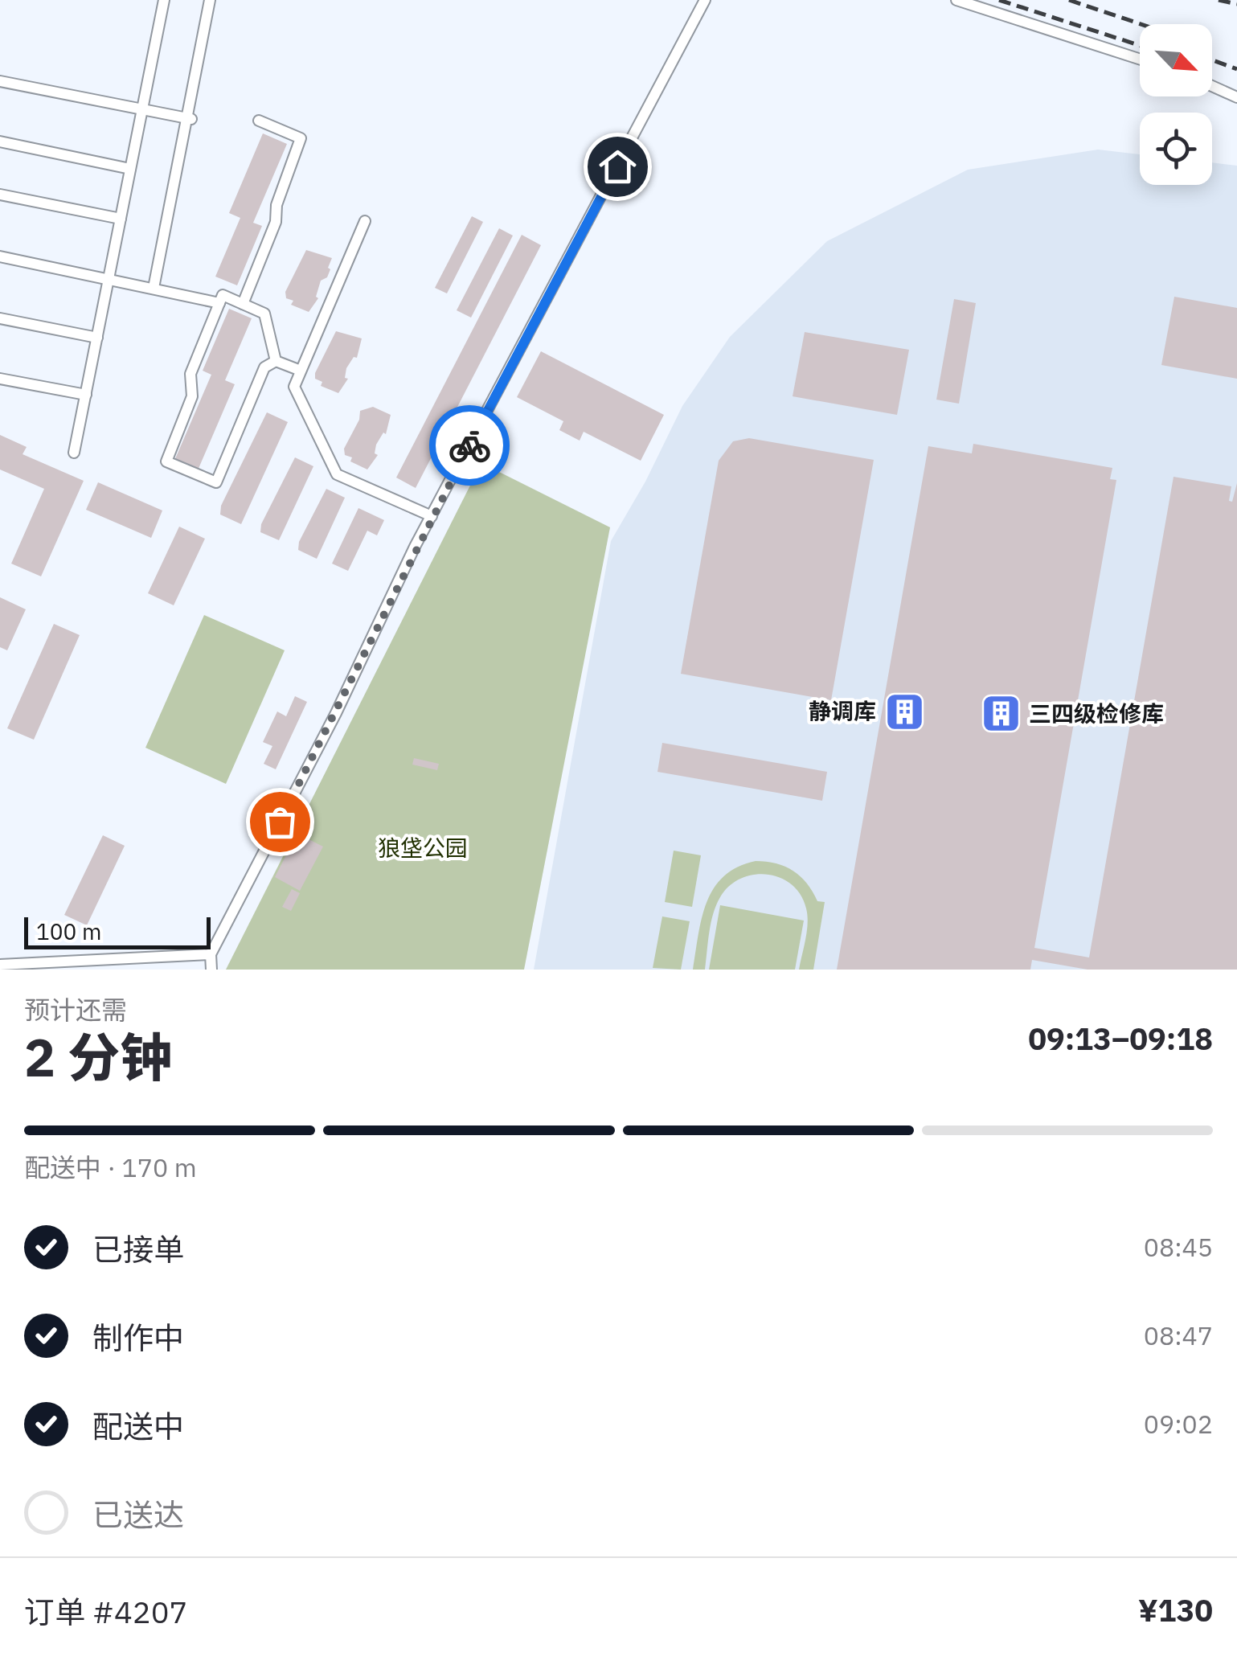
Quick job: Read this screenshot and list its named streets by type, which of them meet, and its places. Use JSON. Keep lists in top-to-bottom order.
{
  "parks": ["狼垡公园"],
  "places": {
    "building": ["静调库", "三四级检修库"]
  },
  "scale_bar": "100 m",
  "north": "bottom right",
  "page": {
    "scale": "100 m",
    "heading": ["2 分钟", "预计还需", "09:13–09:18"],
    "panel": ["订单 #4207", "¥130"],
    "bar": "配送中 · 170 m",
    "list": [
      ["已接单", "08:45"],
      ["制作中", "08:47"],
      ["配送中", "09:02"],
      "已送达"
    ]
  }
}
